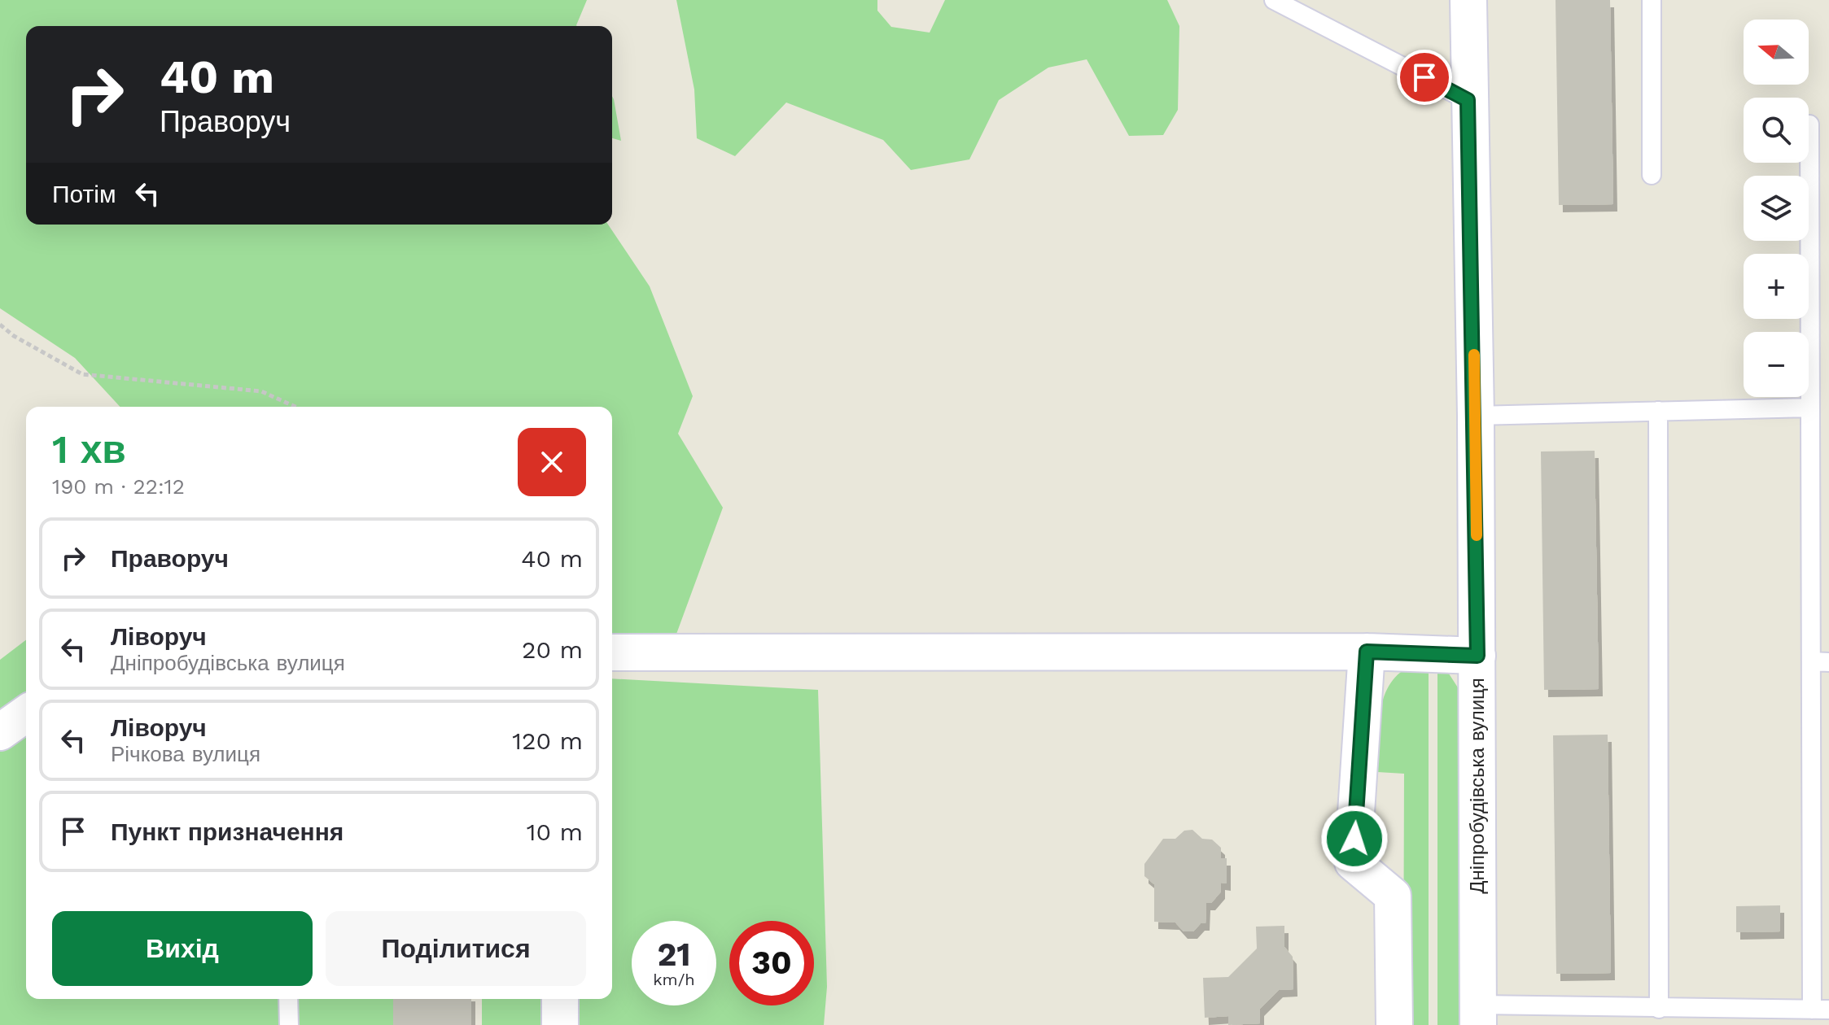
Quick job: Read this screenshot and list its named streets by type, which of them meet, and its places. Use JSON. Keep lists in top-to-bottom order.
{
  "streets": {
    "street": ["Дніпробудівська вулиця"]
  },
  "north": "left",
  "page": {
    "map_buttons": ["+", "−"],
    "turn": ["40 m", "Праворуч"],
    "then": "Потім",
    "heading": ["1 хв", "190 m · 22:12"],
    "list": [
      {
        "name": "Праворуч",
        "value": "40 m"
      },
      {
        "name": "Ліворуч",
        "note": "Дніпробудівська вулиця",
        "value": "20 m"
      },
      {
        "name": "Ліворуч",
        "note": "Річкова вулиця",
        "value": "120 m"
      },
      {
        "name": "Пункт призначення",
        "value": "10 m"
      }
    ],
    "buttons": ["Вихід", "Поділитися"],
    "speed": "21 km/h",
    "limit": "30"
  }
}
